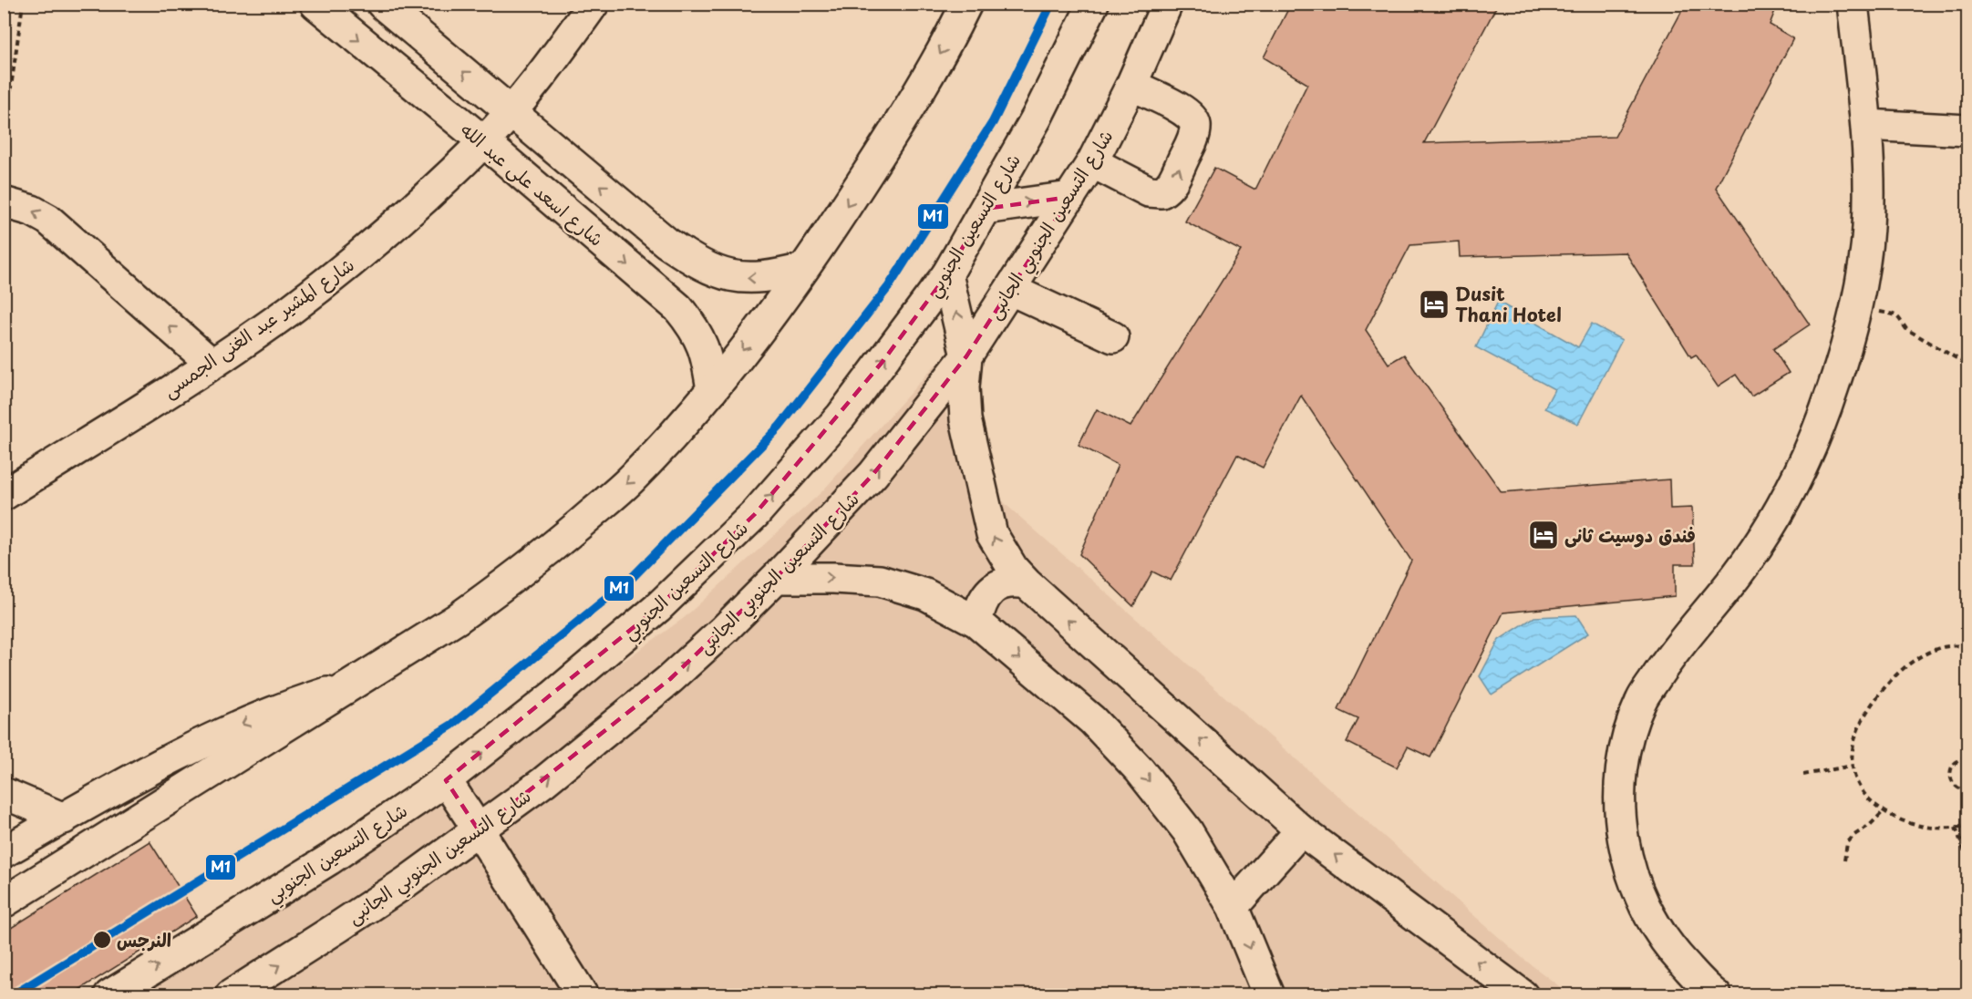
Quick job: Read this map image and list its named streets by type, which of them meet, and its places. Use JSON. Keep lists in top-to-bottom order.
{
  "streets": {
    "street": [
      "شارع اسعد على عبد الله",
      "شارع التسعين الجنوبي الجانبى",
      "شارع التسعين الجنوبي",
      "شارع المشير عبد الغنى الجمسى"
    ]
  },
  "crossings": [
    ["شارع اسعد على عبد الله", "شارع المشير عبد الغنى الجمسى"]
  ],
  "places": {
    "hotel": ["Dusit Thani Hotel", "فندق دوسيت ثانى"],
    "other": ["النرجس"]
  },
  "lines": ["transit line M1"]
}
